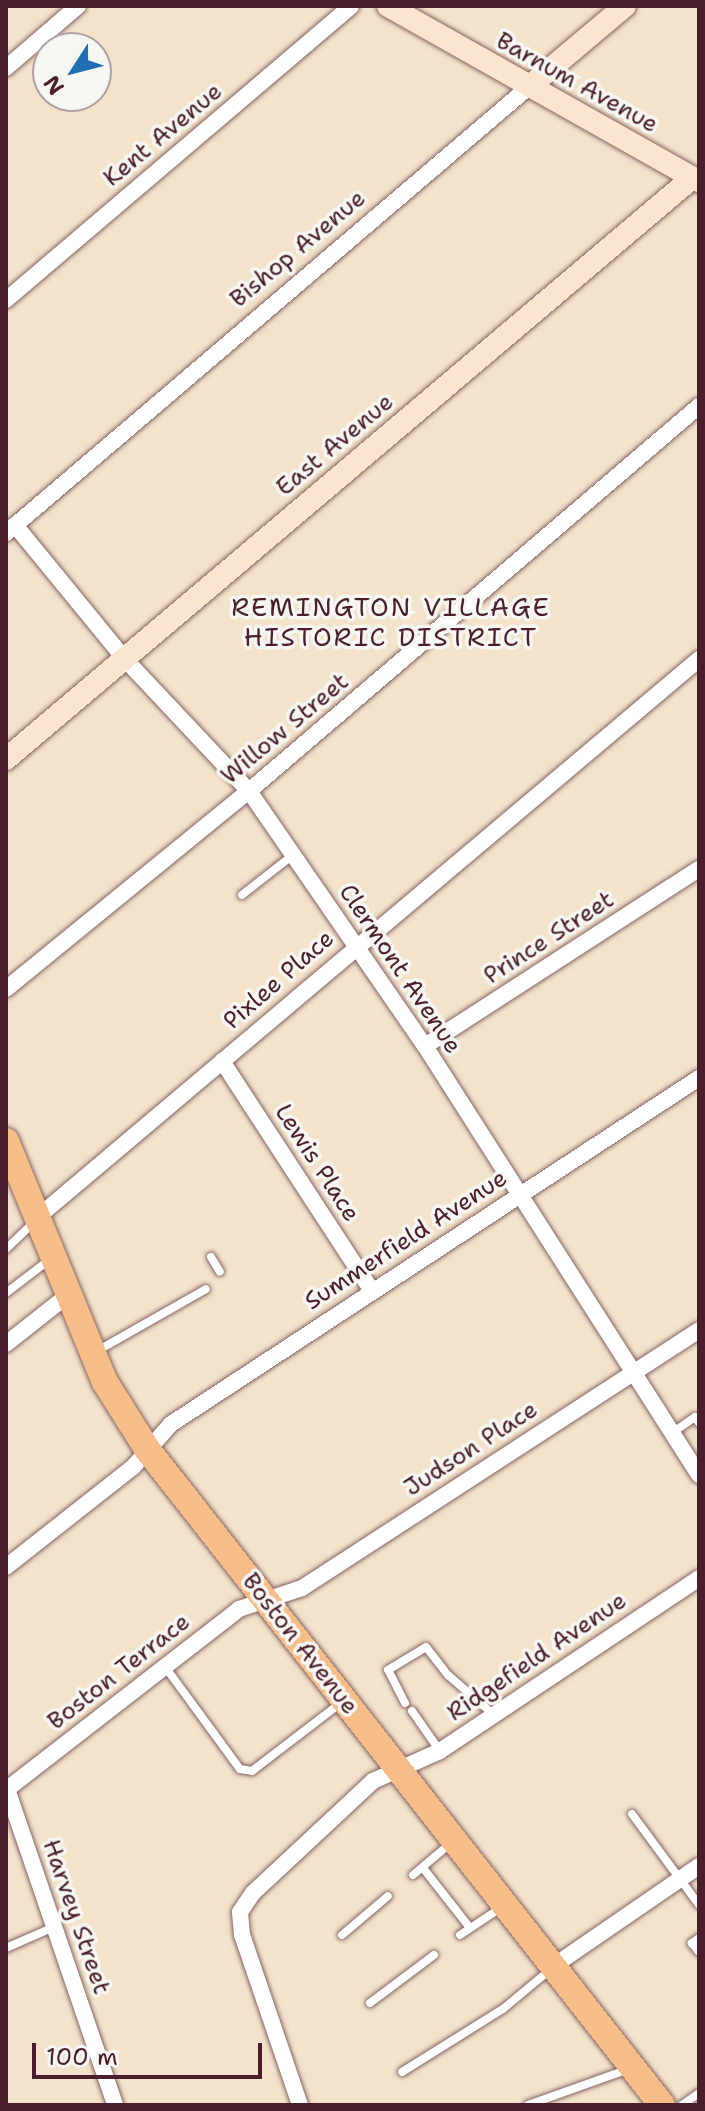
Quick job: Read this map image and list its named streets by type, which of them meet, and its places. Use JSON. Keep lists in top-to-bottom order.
{
  "streets": {
    "main road": ["Boston Avenue"],
    "street": [
      "Barnum Avenue",
      "Kent Avenue",
      "Bishop Avenue",
      "East Avenue",
      "Willow Street",
      "Prince Street",
      "Clermont Avenue",
      "Pixlee Place",
      "Lewis Place",
      "Summerfield Avenue",
      "Judson Place",
      "Ridgefield Avenue",
      "Boston Terrace",
      "Harvey Street"
    ]
  },
  "crossings": [
    ["Barnum Avenue", "Bishop Avenue"],
    ["Barnum Avenue", "East Avenue"],
    ["Bishop Avenue", "Clermont Avenue"],
    ["East Avenue", "Clermont Avenue"],
    ["Willow Street", "Clermont Avenue"],
    ["Prince Street", "Clermont Avenue"],
    ["Clermont Avenue", "Pixlee Place"],
    ["Clermont Avenue", "Summerfield Avenue"],
    ["Clermont Avenue", "Judson Place"],
    ["Pixlee Place", "Lewis Place"],
    ["Pixlee Place", "Boston Avenue"],
    ["Lewis Place", "Summerfield Avenue"],
    ["Summerfield Avenue", "Boston Avenue"],
    ["Judson Place", "Boston Avenue"],
    ["Judson Place", "Boston Terrace"],
    ["Boston Avenue", "Ridgefield Avenue"],
    ["Boston Avenue", "Boston Terrace"],
    ["Boston Terrace", "Harvey Street"]
  ],
  "districts": ["REMINGTON VILLAGE HISTORIC DISTRICT"],
  "scale_bar": "100 m",
  "north": "bottom left"
}
